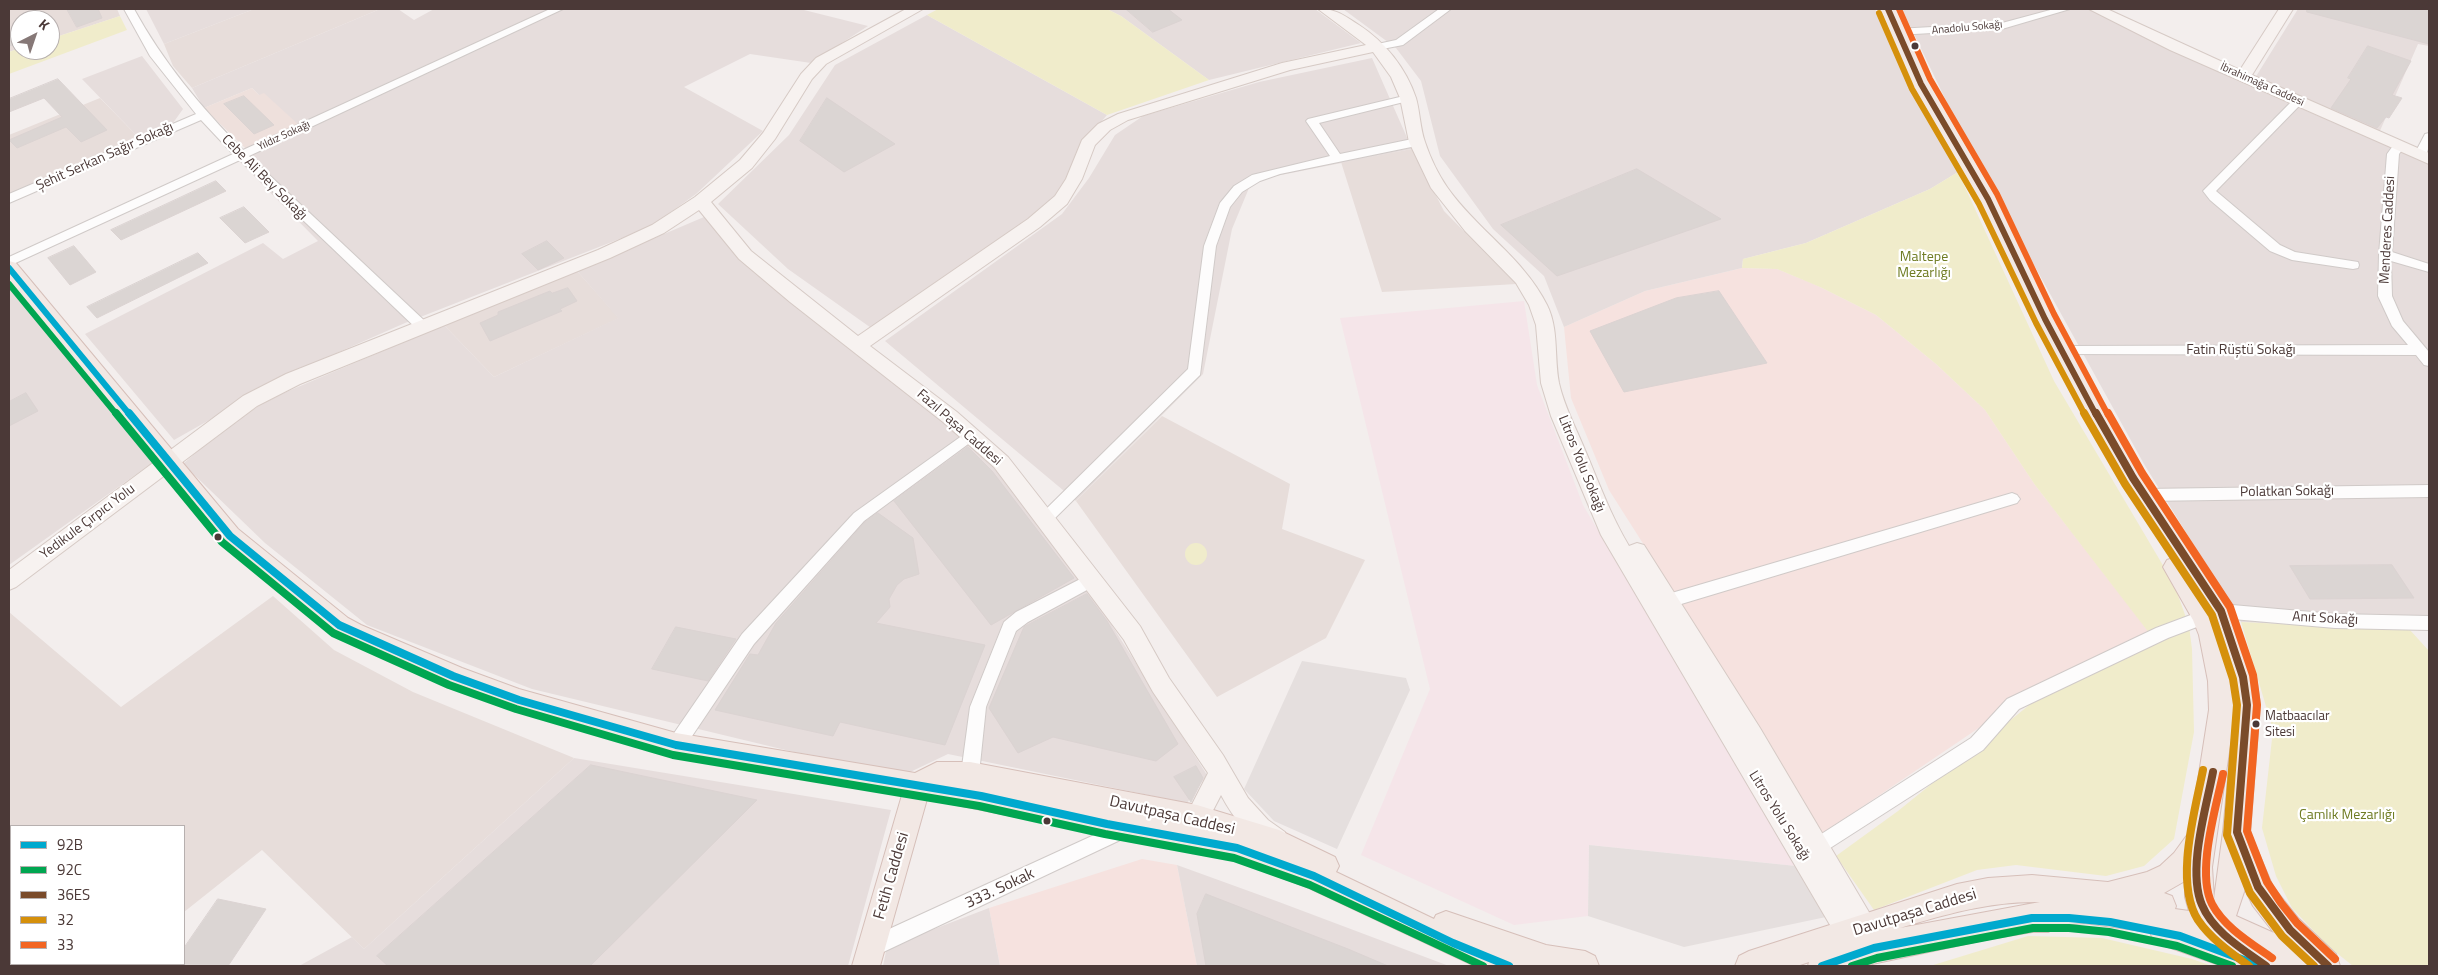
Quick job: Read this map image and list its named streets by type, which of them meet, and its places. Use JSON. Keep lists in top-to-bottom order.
{
  "streets": {
    "main road": [
      "İbrahimağa Caddesi",
      "Fazıl Paşa Caddesi",
      "Litros Yolu Sokağı",
      "Yedikule Çırpıcı Yolu",
      "Davutpaşa Caddesi",
      "Fetih Caddesi"
    ],
    "street": [
      "Anadolu Sokağı",
      "Yıldız Sokağı",
      "Şehit Serkan Sağır Sokağı",
      "Cebe Ali Bey Sokağı",
      "Menderes Caddesi",
      "Fatin Rüştü Sokağı",
      "Polatkan Sokağı",
      "Anıt Sokağı",
      "333. Sokak"
    ]
  },
  "crossings": [
    ["İbrahimağa Caddesi", "Menderes Caddesi"],
    ["Yıldız Sokağı", "Cebe Ali Bey Sokağı"],
    ["Şehit Serkan Sağır Sokağı", "Cebe Ali Bey Sokağı"],
    ["Cebe Ali Bey Sokağı", "Yedikule Çırpıcı Yolu"],
    ["Menderes Caddesi", "Fatin Rüştü Sokağı"],
    ["Fazıl Paşa Caddesi", "Yedikule Çırpıcı Yolu"],
    ["Fazıl Paşa Caddesi", "Davutpaşa Caddesi"],
    ["Litros Yolu Sokağı", "Davutpaşa Caddesi"],
    ["Yedikule Çırpıcı Yolu", "Davutpaşa Caddesi"],
    ["Davutpaşa Caddesi", "Fetih Caddesi"],
    ["Davutpaşa Caddesi", "333. Sokak"],
    ["Fetih Caddesi", "333. Sokak"]
  ],
  "parks": ["Maltepe Mezarlığı", "Çamlık Mezarlığı"],
  "places": ["Matbaacılar Sitesi"],
  "lines": [
    "transit line 36ES",
    "transit line 33",
    "transit line 32",
    "transit line 92B",
    "transit line 92C"
  ],
  "legend": [
    "92B",
    "92C",
    "36ES",
    "32",
    "33"
  ],
  "north": "top right"
}
